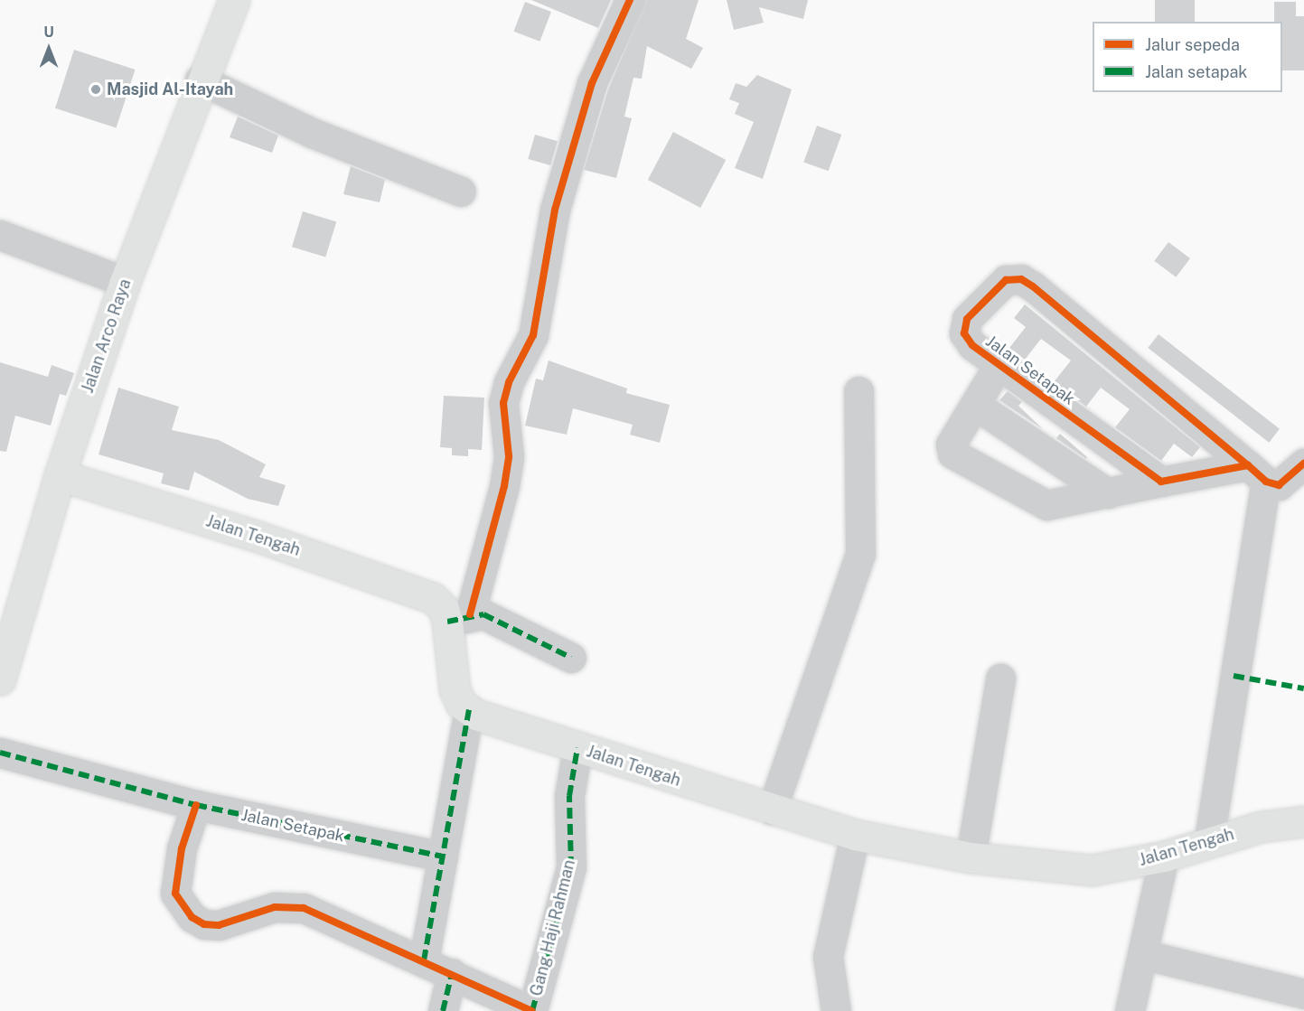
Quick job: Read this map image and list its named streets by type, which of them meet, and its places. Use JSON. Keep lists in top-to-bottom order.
{
  "streets": {
    "main road": ["Jalan Arco Raya", "Jalan Tengah"],
    "street": ["Jalan Setapak", "Gang Haji Rahman"]
  },
  "crossings": [
    ["Jalan Arco Raya", "Jalan Tengah"],
    ["Jalan Tengah", "Gang Haji Rahman"]
  ],
  "places": ["Masjid Al-Itayah"],
  "legend": ["Jalur sepeda", "Jalan setapak"],
  "north": "top"
}
